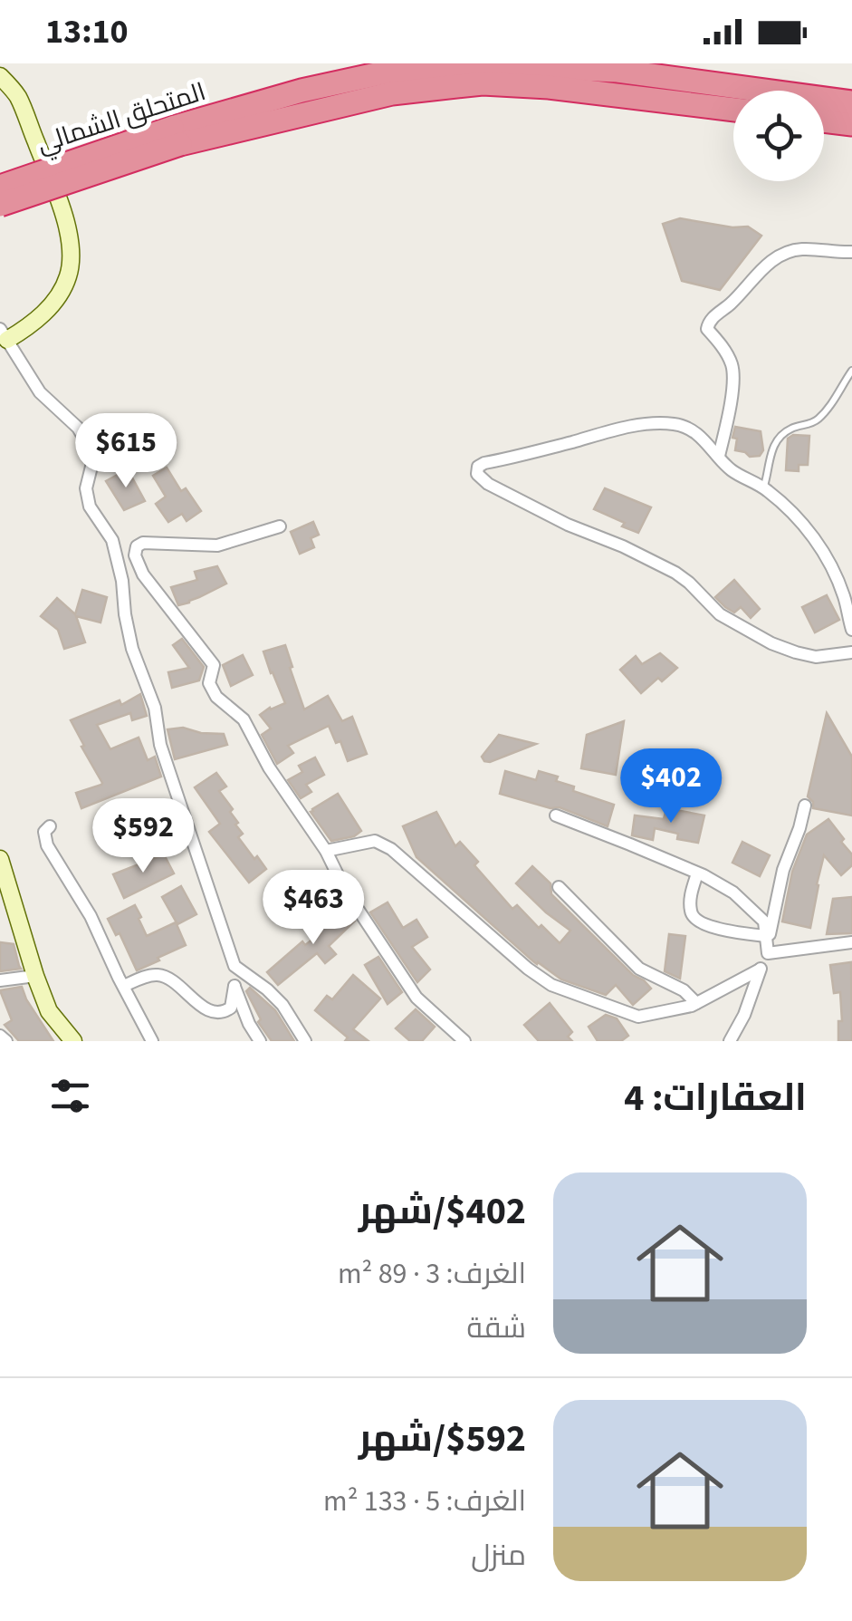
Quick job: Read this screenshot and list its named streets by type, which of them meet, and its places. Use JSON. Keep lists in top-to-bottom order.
{
  "streets": {
    "highway": ["المتحلق الشمالي"]
  },
  "page": {
    "status": "13:10",
    "price": [
      "$615",
      "$402",
      "$592",
      "$463"
    ],
    "heading": "العقارات: 4",
    "list": [
      {
        "name": "$402/شهر",
        "note": "الغرف: 3 · 89 m² · شقة"
      },
      {
        "name": "$592/شهر",
        "note": "الغرف: 5 · 133 m² · منزل"
      }
    ]
  }
}
